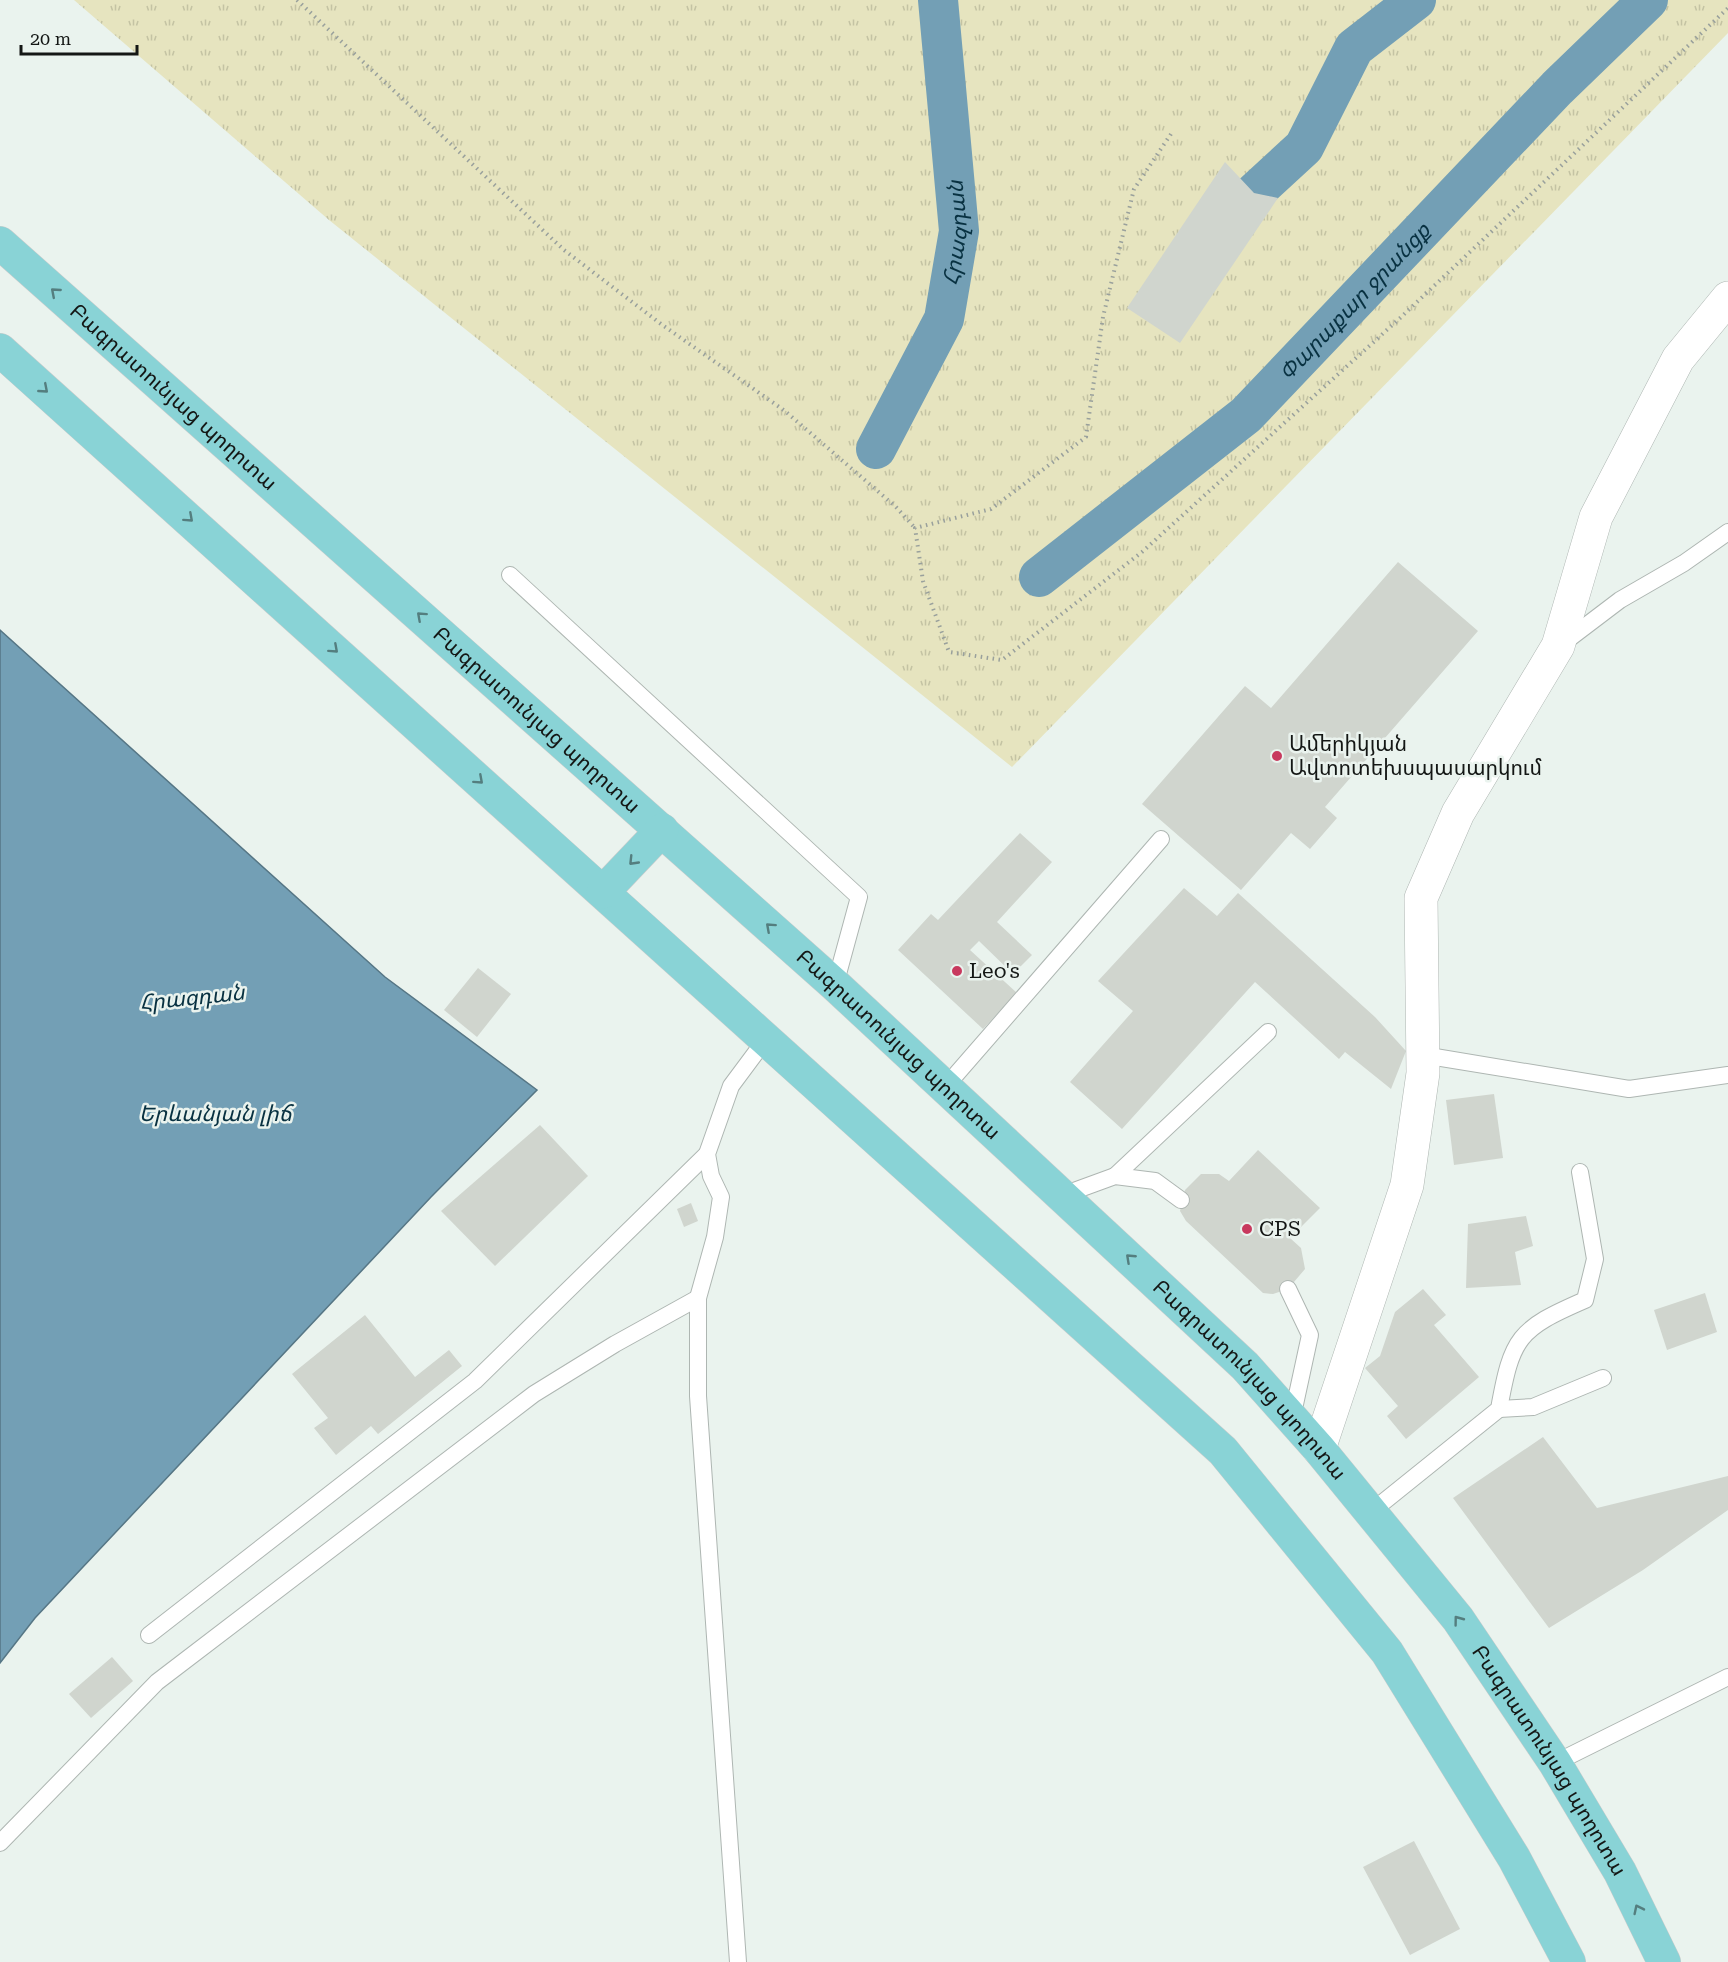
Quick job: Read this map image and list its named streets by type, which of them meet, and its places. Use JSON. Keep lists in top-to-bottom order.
{
  "streets": {
    "main road": ["Բագրատունյաց պողոտա"]
  },
  "water": ["Հրազդան", "Փարաքար ջրանցք", "Երևանյան լիճ"],
  "places": ["Ամերիկյան Ավտոտեխսպասարկում", "Leo's", "CPS"],
  "scale_bar": "20 m"
}
